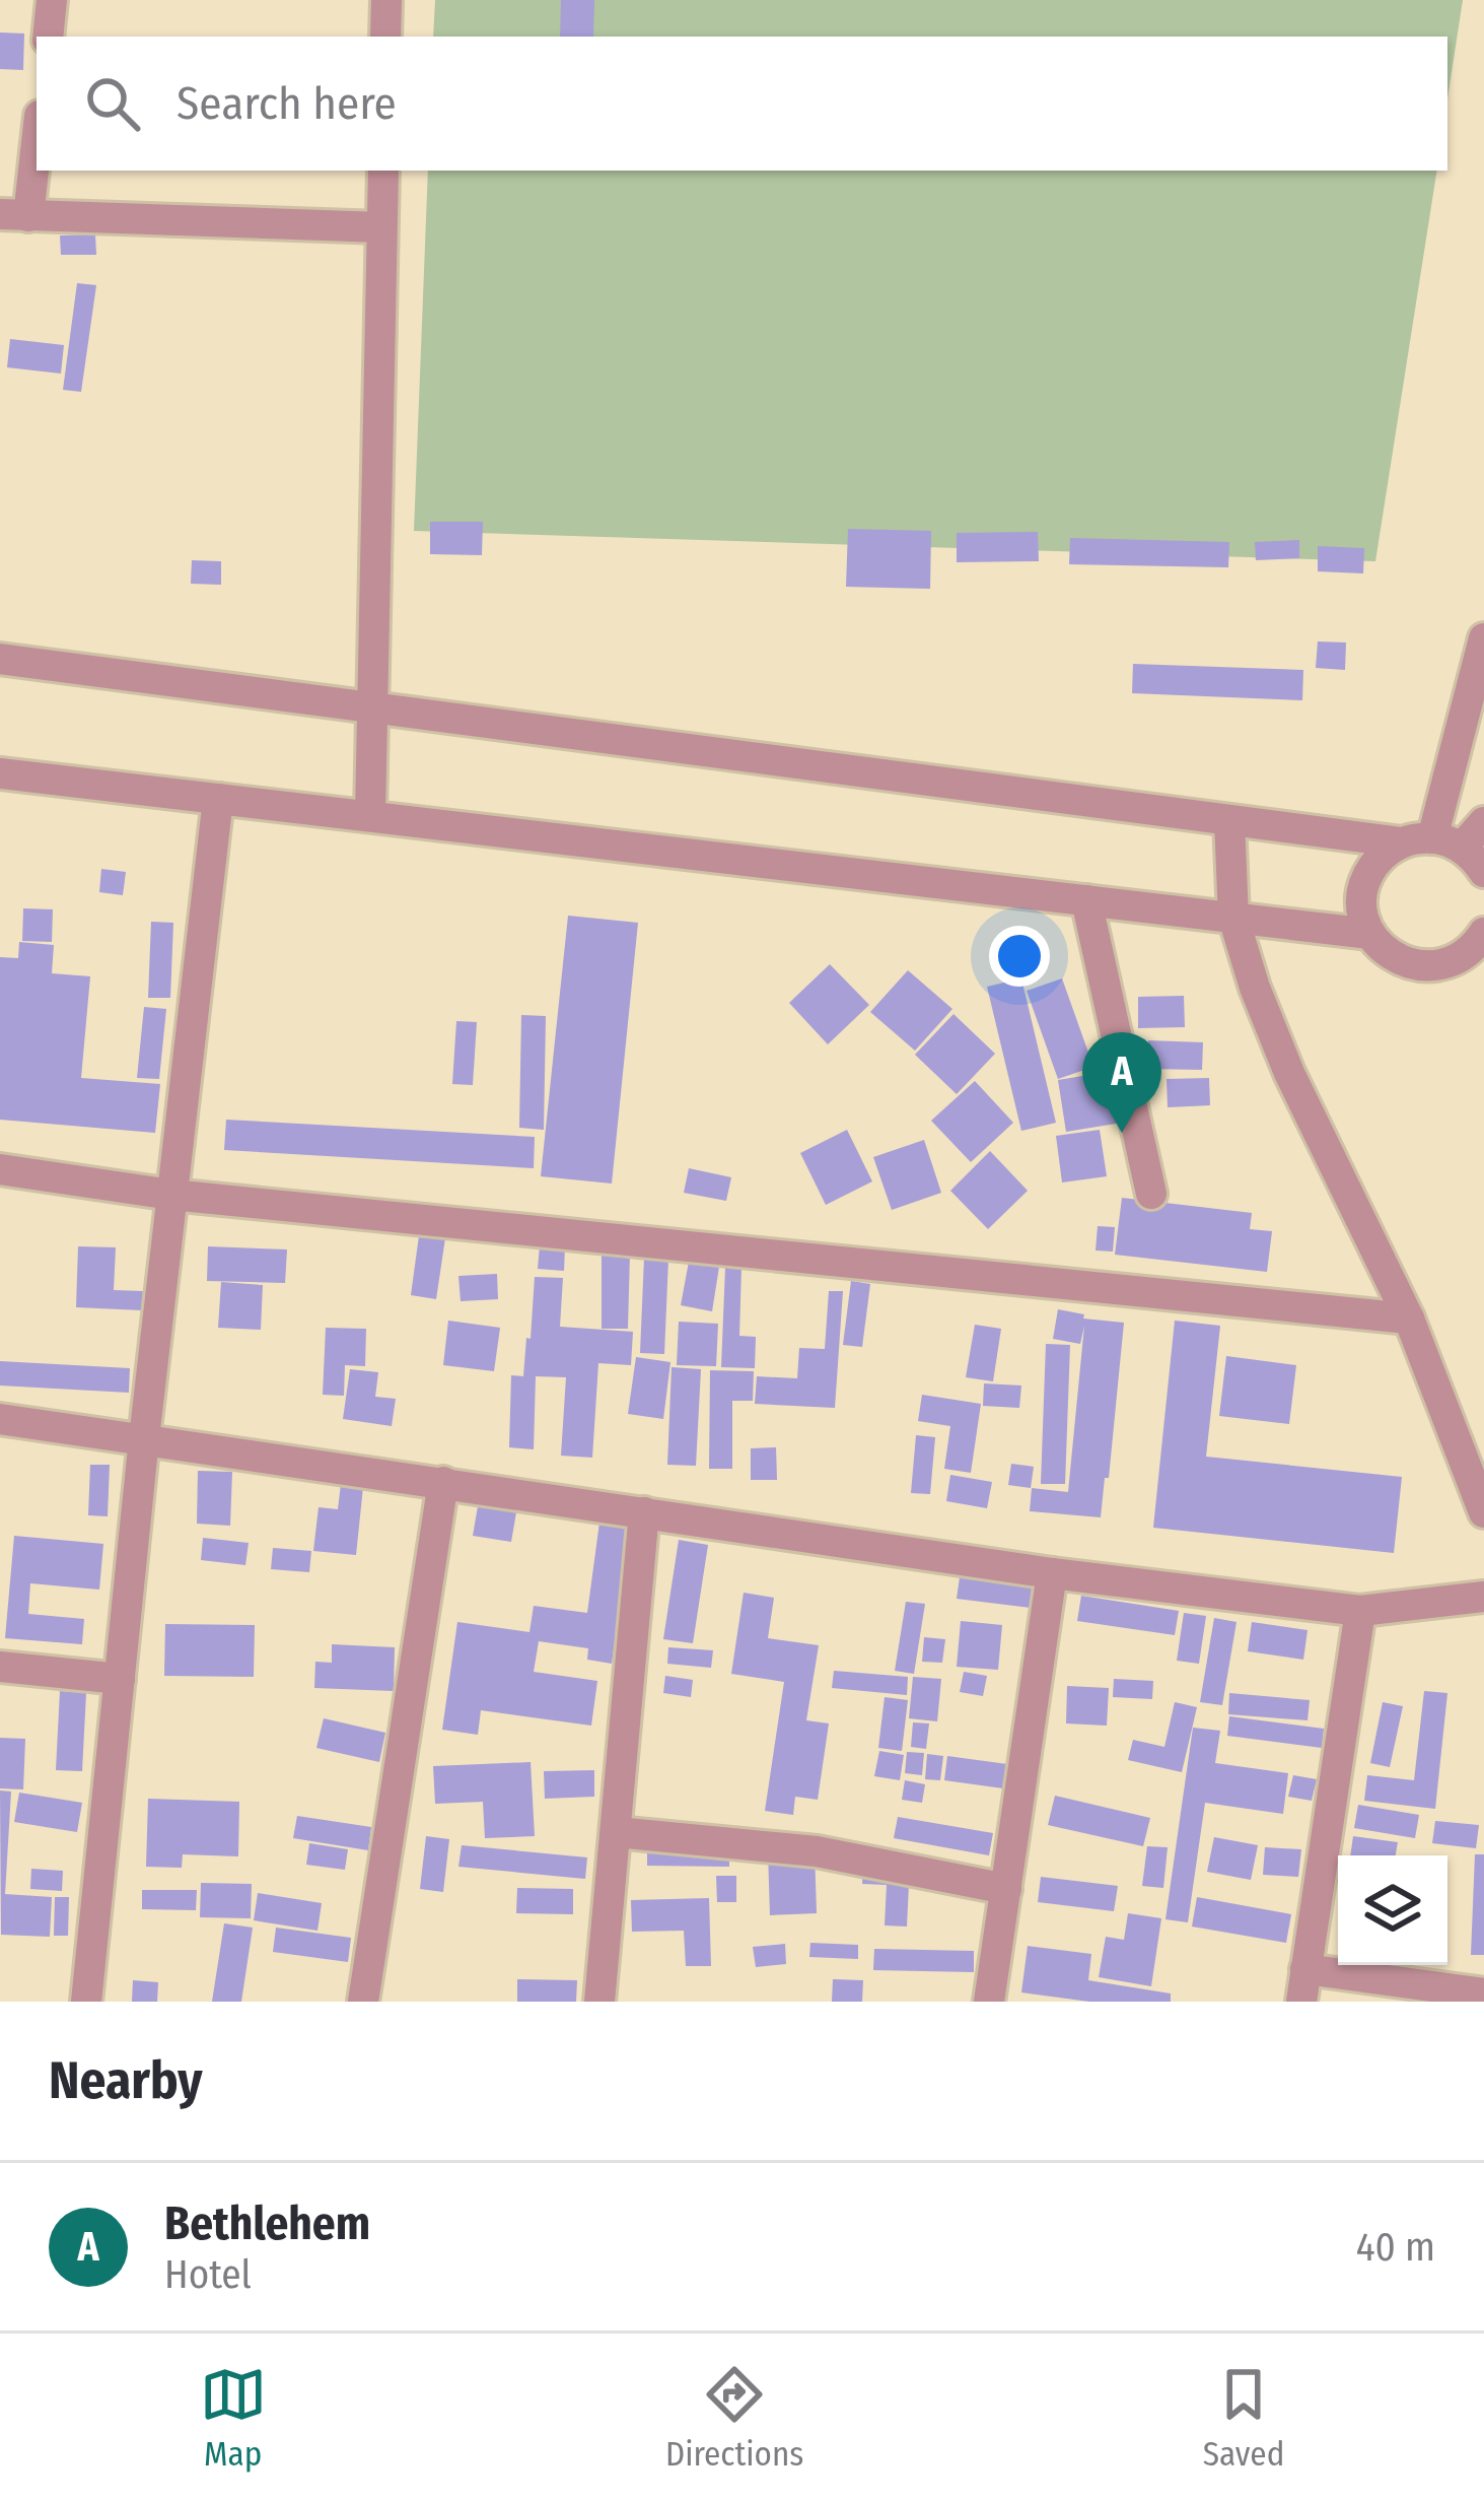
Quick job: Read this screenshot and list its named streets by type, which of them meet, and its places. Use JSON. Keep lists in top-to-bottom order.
{
  "page": {
    "search": "Search here",
    "pins": "A",
    "heading": "Nearby",
    "list": [
      {
        "mark": "A",
        "name": "Bethlehem",
        "note": "Hotel",
        "value": "40 m"
      }
    ],
    "nav": ["Map", "Directions", "Saved"]
  }
}
